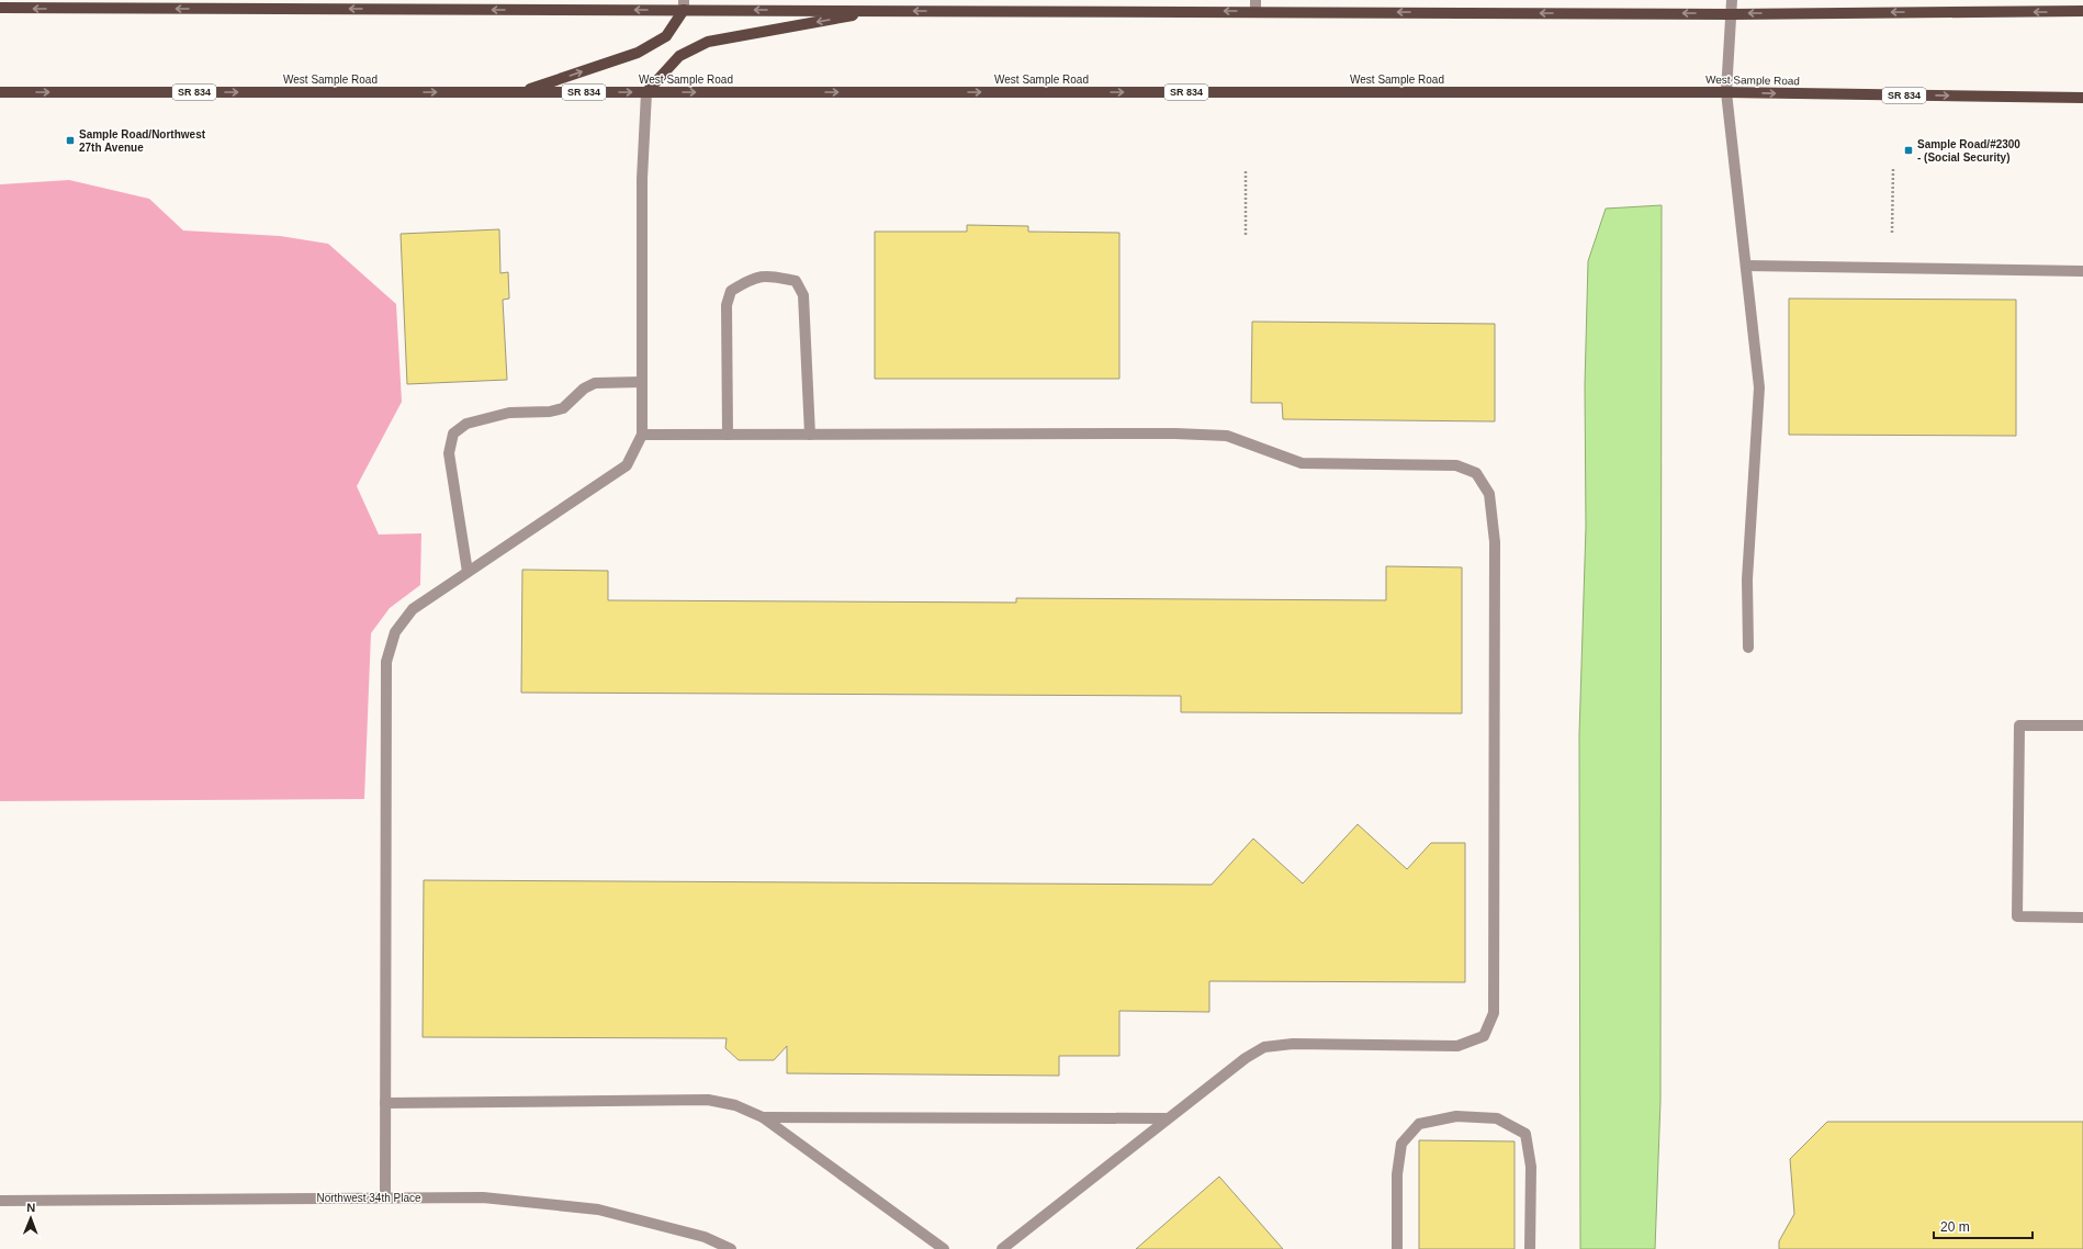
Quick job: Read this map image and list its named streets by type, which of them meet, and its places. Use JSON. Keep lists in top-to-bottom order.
{
  "streets": {
    "main road": ["West Sample Road", "SR 834"],
    "street": ["Northwest 34th Place"]
  },
  "places": {
    "transit": ["Sample Road/Northwest 27th Avenue", "Sample Road/#2300 - (Social Security)"]
  },
  "scale_bar": "20 m",
  "north": "top"
}
